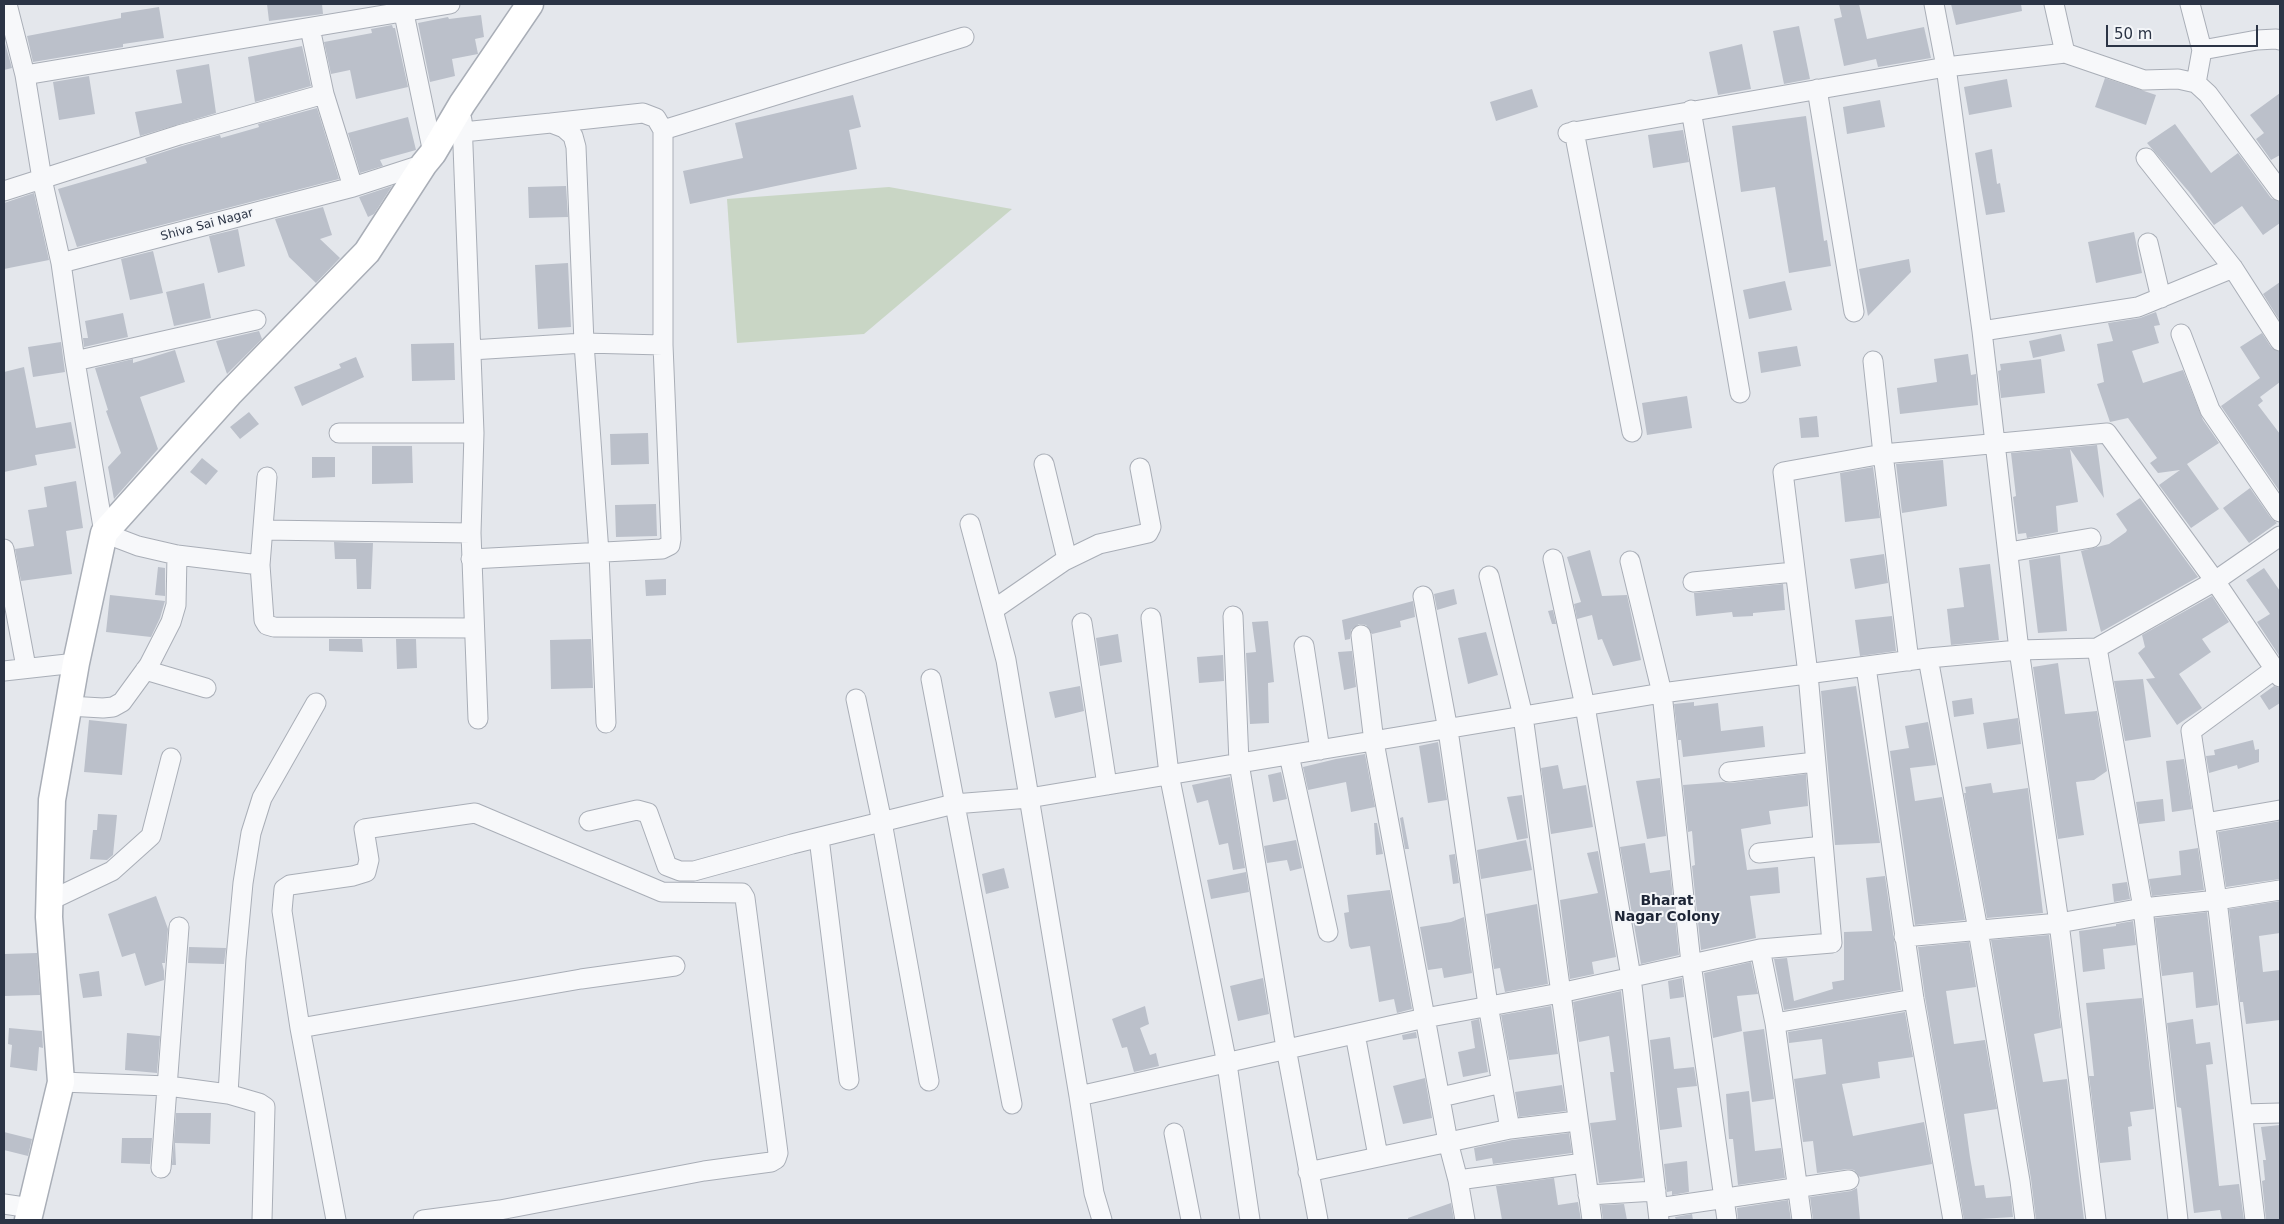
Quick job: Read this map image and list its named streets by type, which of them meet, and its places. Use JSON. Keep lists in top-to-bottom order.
{
  "streets": {
    "street": ["Shiva Sai Nagar"]
  },
  "districts": ["Bharat Nagar Colony"],
  "scale_bar": "50 m"
}
